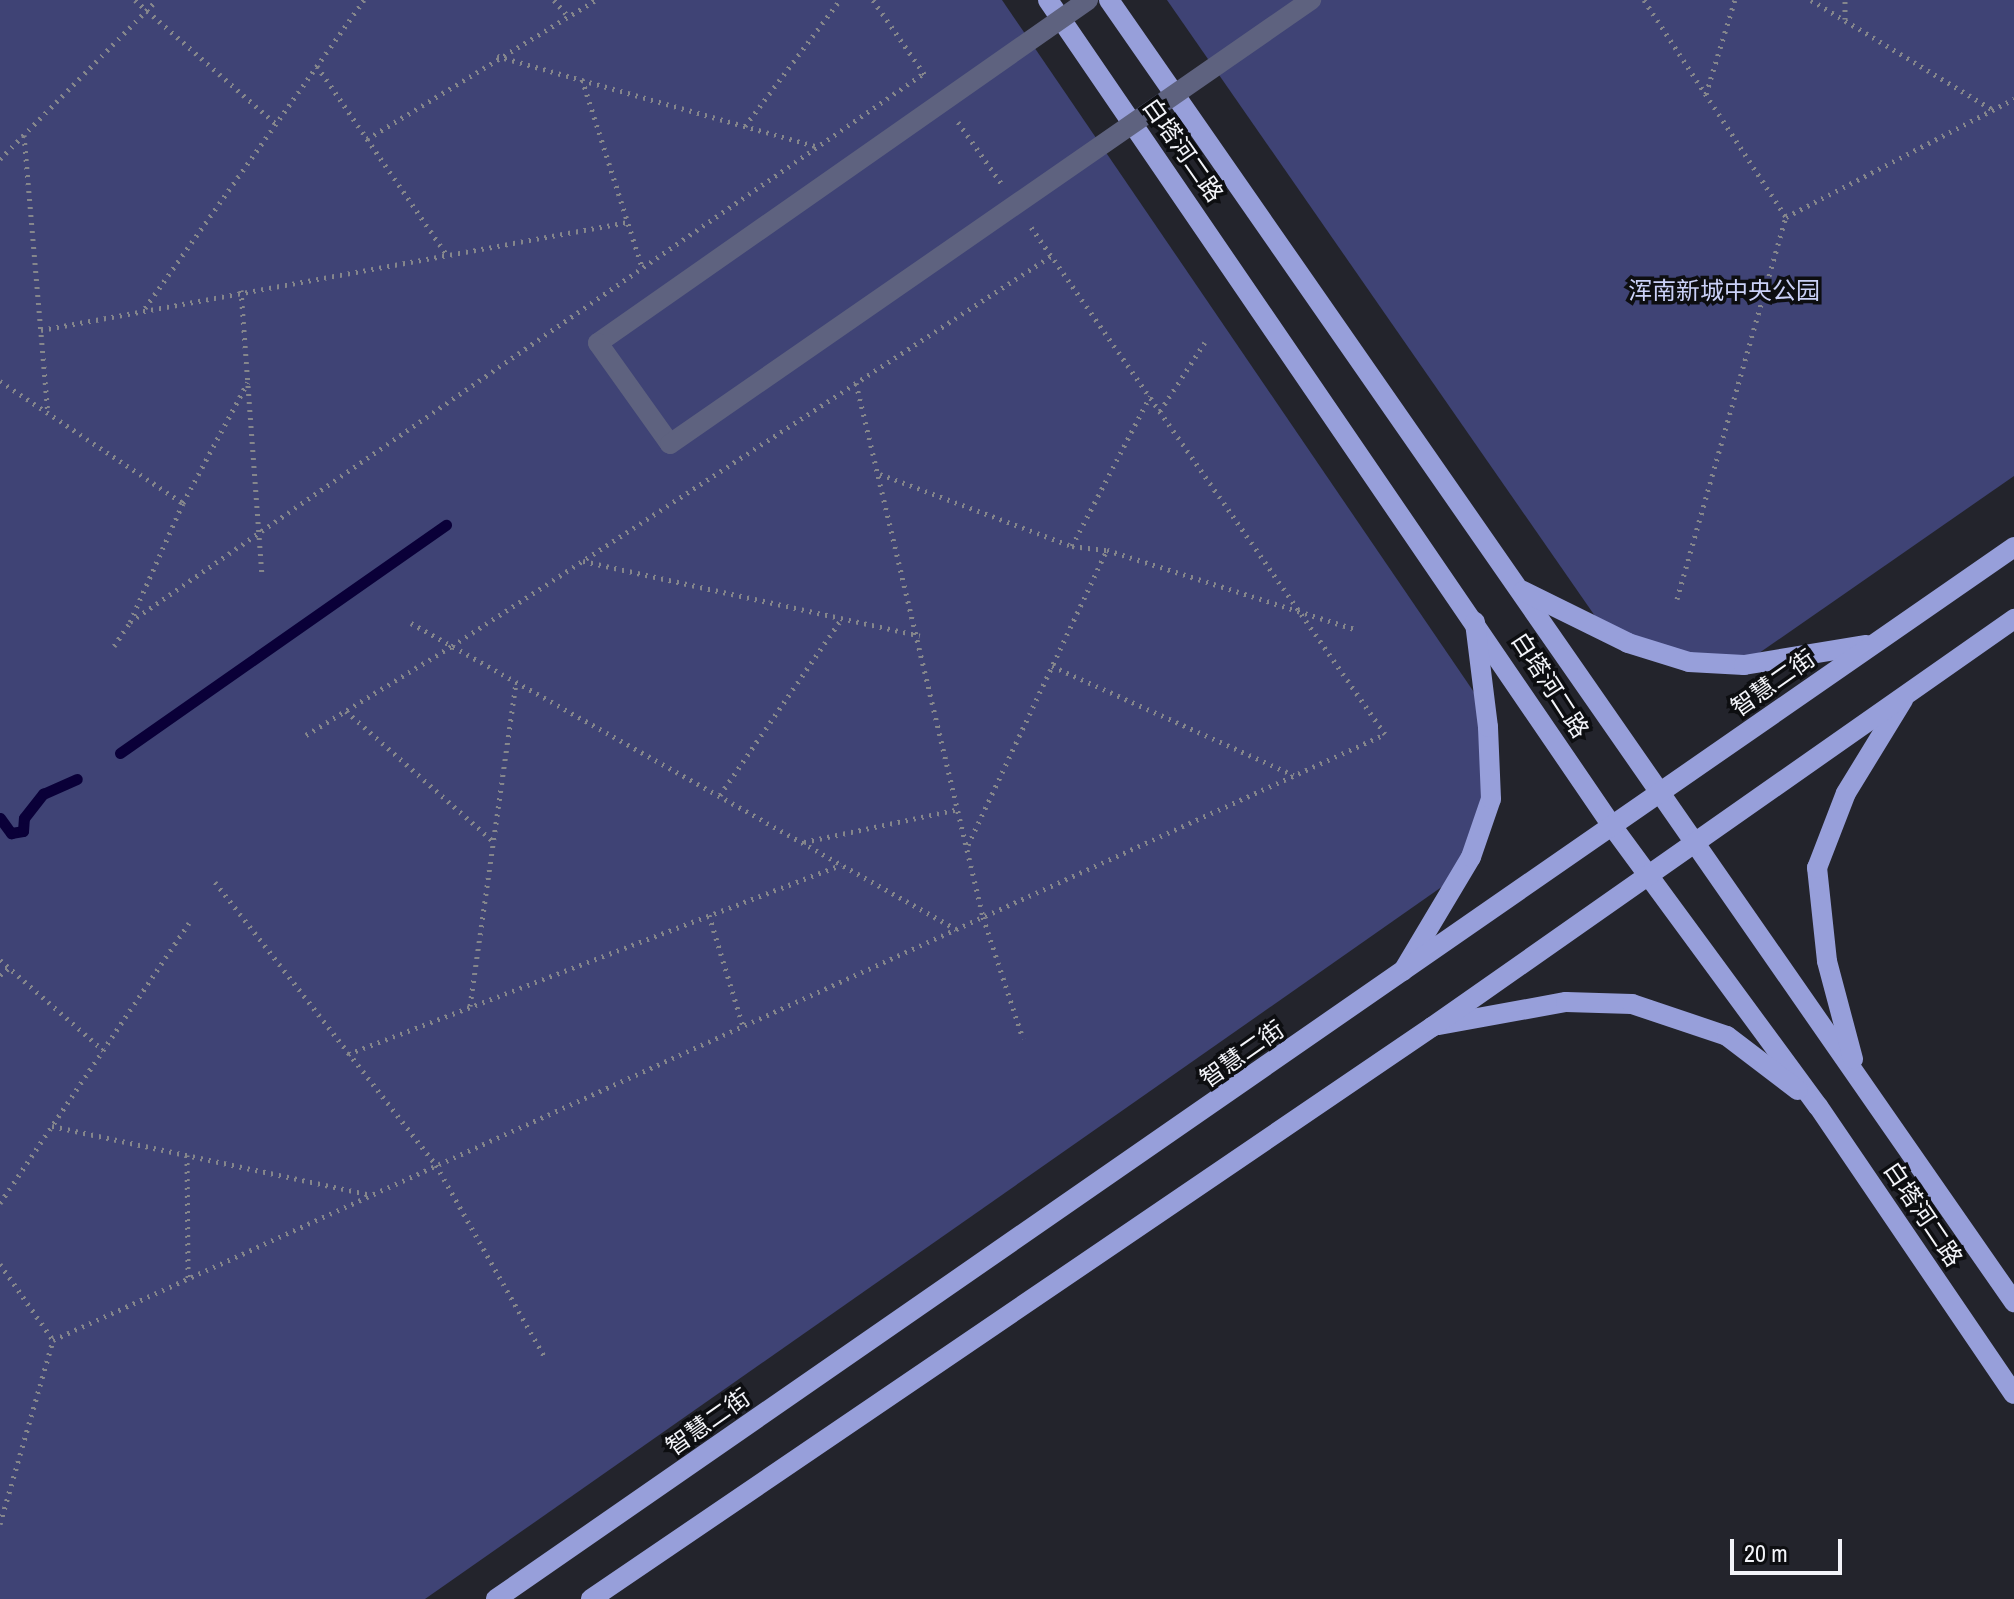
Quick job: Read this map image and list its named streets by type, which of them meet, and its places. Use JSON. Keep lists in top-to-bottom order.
{
  "streets": {
    "main road": ["白塔河二路", "智慧二街"]
  },
  "crossings": [
    ["白塔河二路", "智慧二街"]
  ],
  "parks": ["浑南新城中央公园"],
  "scale_bar": "20 m"
}
